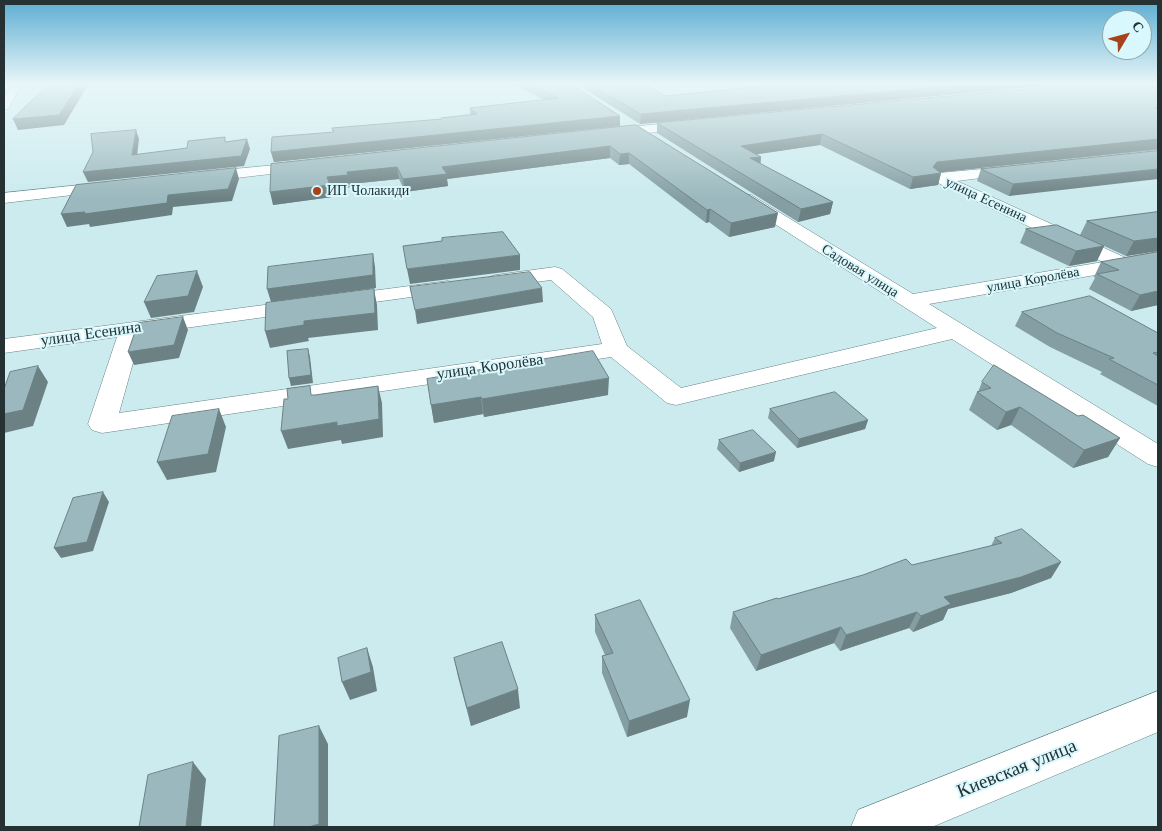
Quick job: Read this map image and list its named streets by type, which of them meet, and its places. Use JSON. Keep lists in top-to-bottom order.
{
  "streets": {
    "street": [
      "улица Есенина",
      "Садовая улица",
      "улица Королёва",
      "Киевская улица"
    ]
  },
  "crossings": [
    ["улица Есенина", "улица Королёва"],
    ["Садовая улица", "улица Королёва"]
  ],
  "places": ["ИП Чолакиди"],
  "north": "top right"
}
